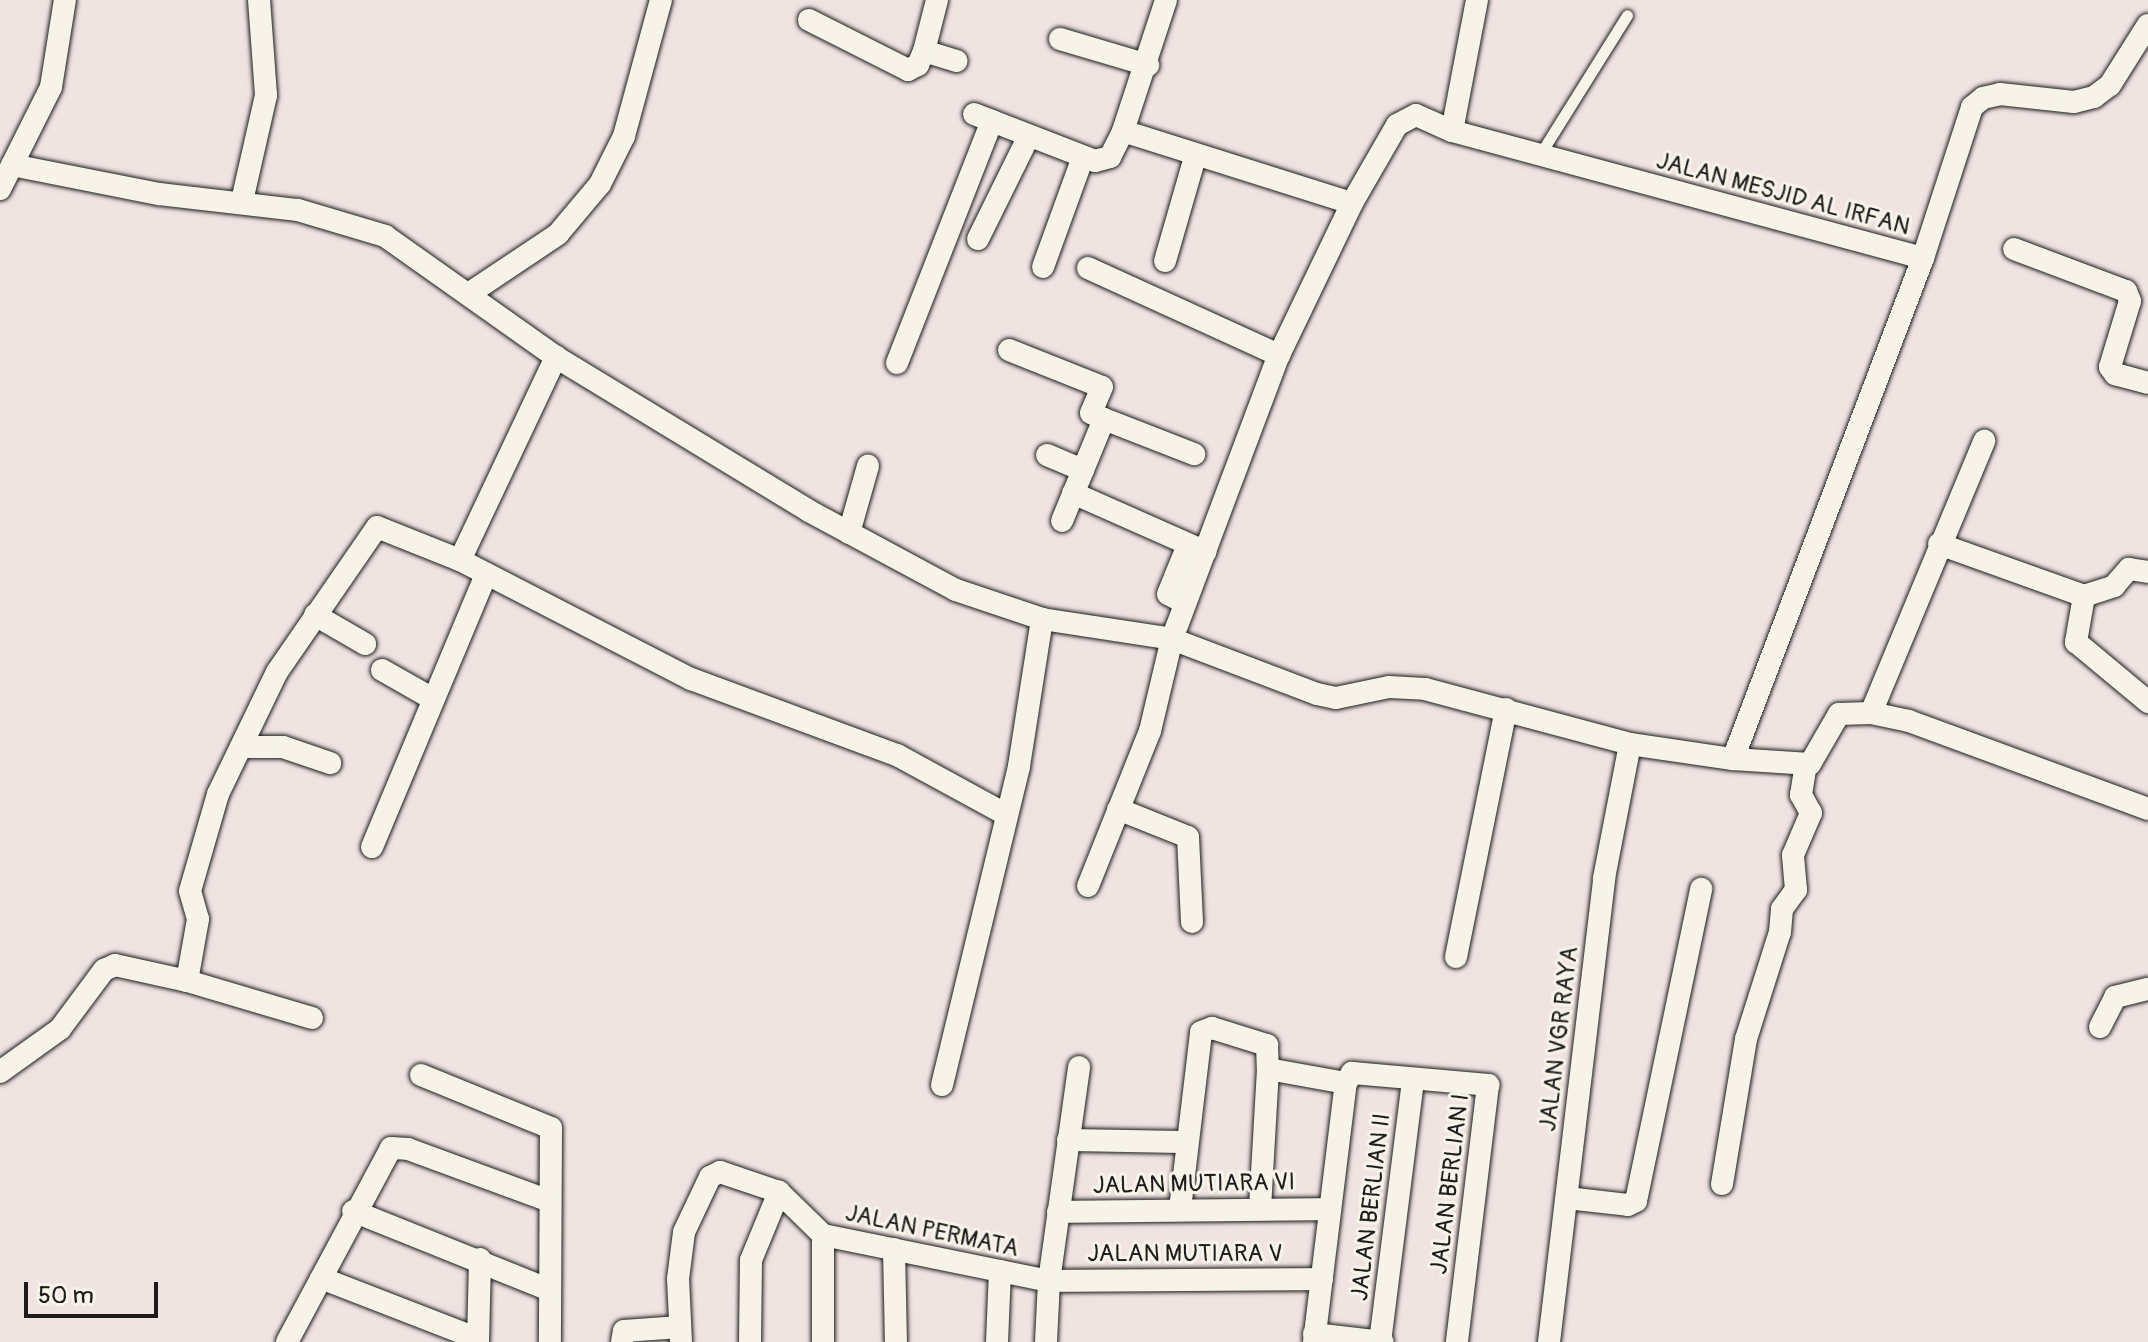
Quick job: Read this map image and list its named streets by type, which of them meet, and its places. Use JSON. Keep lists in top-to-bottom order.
{
  "streets": {
    "street": [
      "JALAN MESJID AL IRFAN",
      "JALAN VGR RAYA",
      "JALAN MUTIARA VI",
      "JALAN BERLIAN I",
      "JALAN BERLIAN II",
      "JALAN PERMATA",
      "JALAN MUTIARA V"
    ]
  },
  "crossings": [
    ["JALAN BERLIAN I", "JALAN BERLIAN II"],
    ["JALAN PERMATA", "JALAN MUTIARA V"]
  ],
  "scale_bar": "50 m"
}
